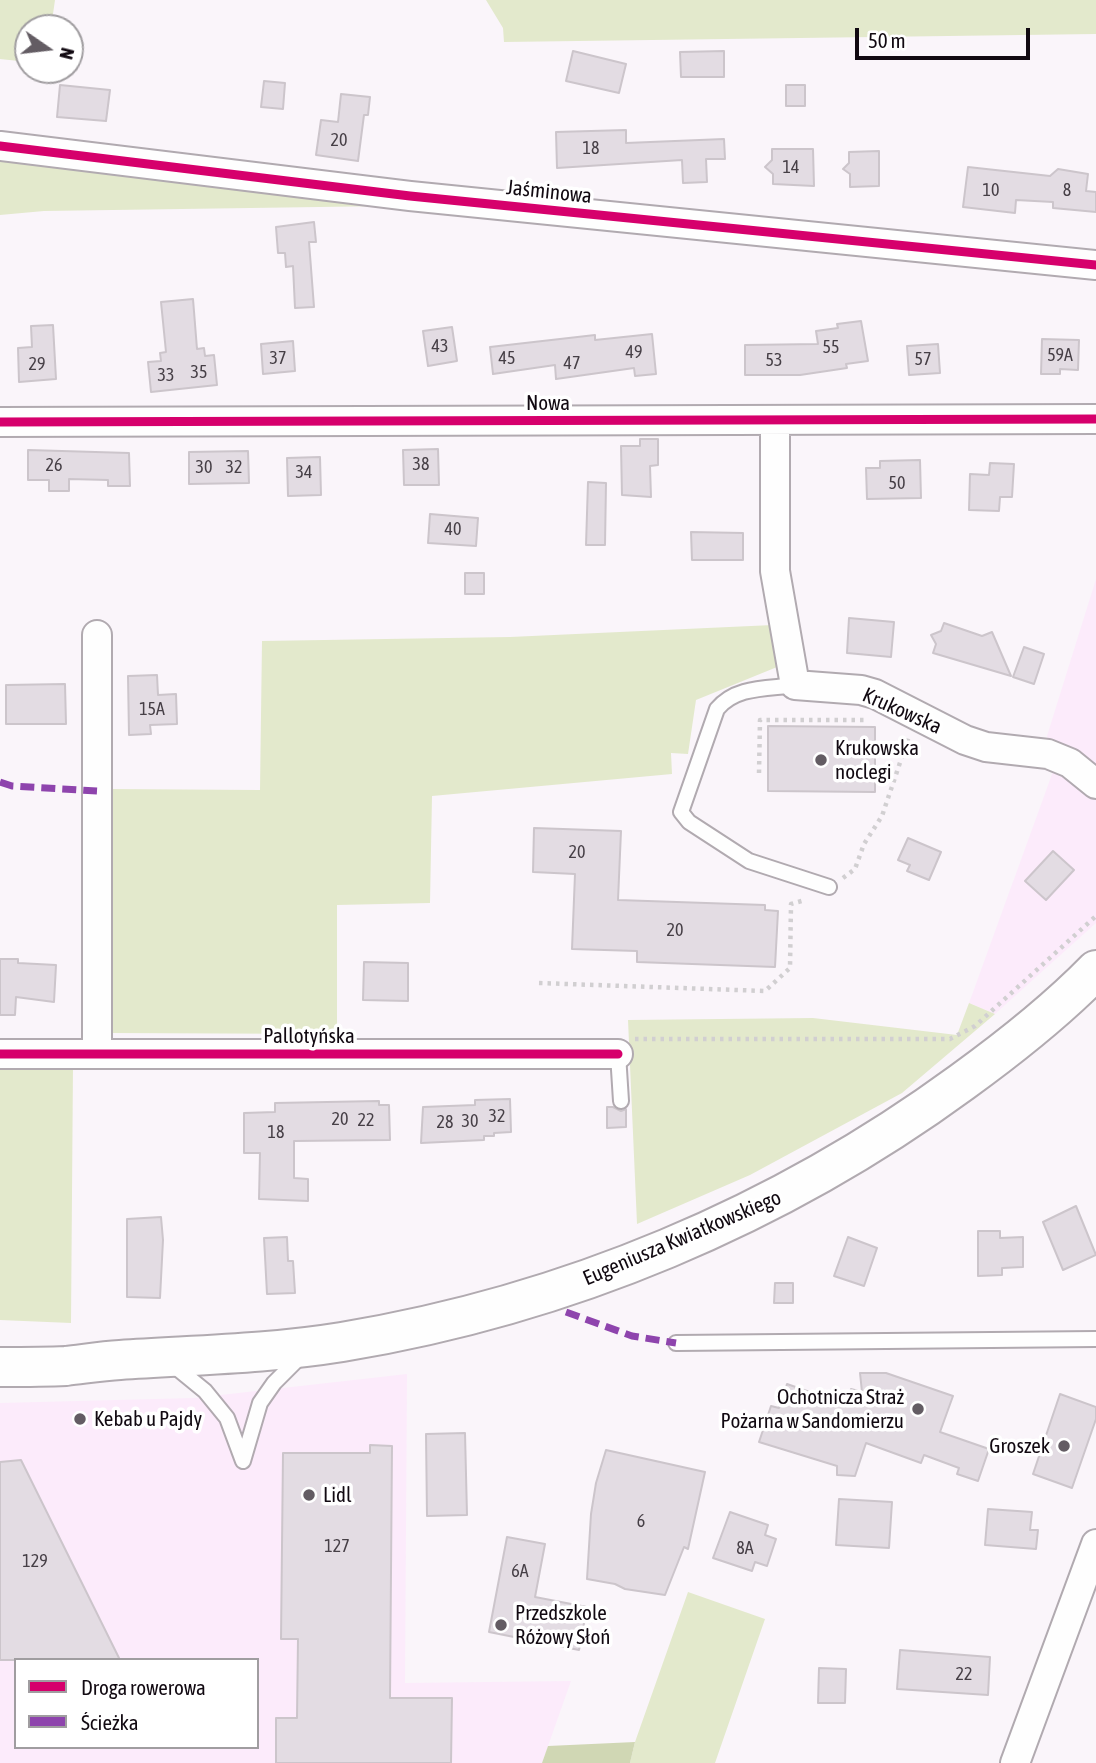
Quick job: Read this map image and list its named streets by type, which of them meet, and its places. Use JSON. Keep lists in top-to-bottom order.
{
  "streets": {
    "main road": ["Eugeniusza Kwiatkowskiego"],
    "street": [
      "Jaśminowa",
      "Nowa",
      "Krukowska",
      "Pallotyńska"
    ]
  },
  "places": [
    "Krukowska noclegi",
    "Ochotnicza Straż Pożarna w Sandomierzu",
    "Kebab u Pajdy",
    "Groszek",
    "Lidl",
    "Przedszkole Różowy Słoń"
  ],
  "house_numbers": [
    "20",
    "18",
    "14",
    "10",
    "8",
    "43",
    "55",
    "49",
    "59A",
    "37",
    "45",
    "57",
    "53",
    "47",
    "29",
    "35",
    "33",
    "38",
    "26",
    "30",
    "32",
    "34",
    "50",
    "40",
    "15A",
    "20",
    "20",
    "32",
    "20",
    "22",
    "30",
    "28",
    "18",
    "6",
    "127",
    "8A",
    "129",
    "6A",
    "22"
  ],
  "legend": ["Droga rowerowa", "Ścieżka"],
  "scale_bar": "50 m",
  "north": "right"
}
